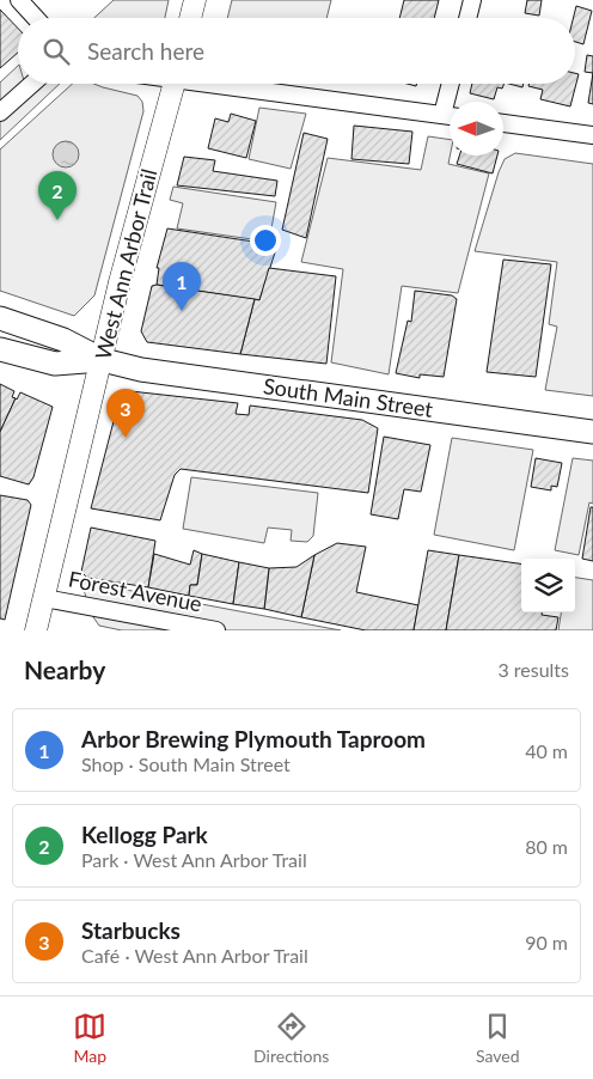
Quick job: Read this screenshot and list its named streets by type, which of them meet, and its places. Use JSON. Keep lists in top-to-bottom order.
{
  "streets": {
    "main road": ["South Main Street"],
    "street": ["West Ann Arbor Trail", "Forest Avenue"]
  },
  "crossings": [
    ["West Ann Arbor Trail", "South Main Street"],
    ["West Ann Arbor Trail", "Forest Avenue"]
  ],
  "north": "left",
  "page": {
    "search": "Search here",
    "pins": ["2", "1", "3"],
    "heading": ["Nearby", "3 results"],
    "list": [
      {
        "mark": "1",
        "name": "Arbor Brewing Plymouth Taproom",
        "note": "Shop · South Main Street",
        "value": "40 m"
      },
      {
        "mark": "2",
        "name": "Kellogg Park",
        "note": "Park · West Ann Arbor Trail",
        "value": "80 m"
      },
      {
        "mark": "3",
        "name": "Starbucks",
        "note": "Café · West Ann Arbor Trail",
        "value": "90 m"
      }
    ],
    "nav": ["Map", "Directions", "Saved"]
  }
}
